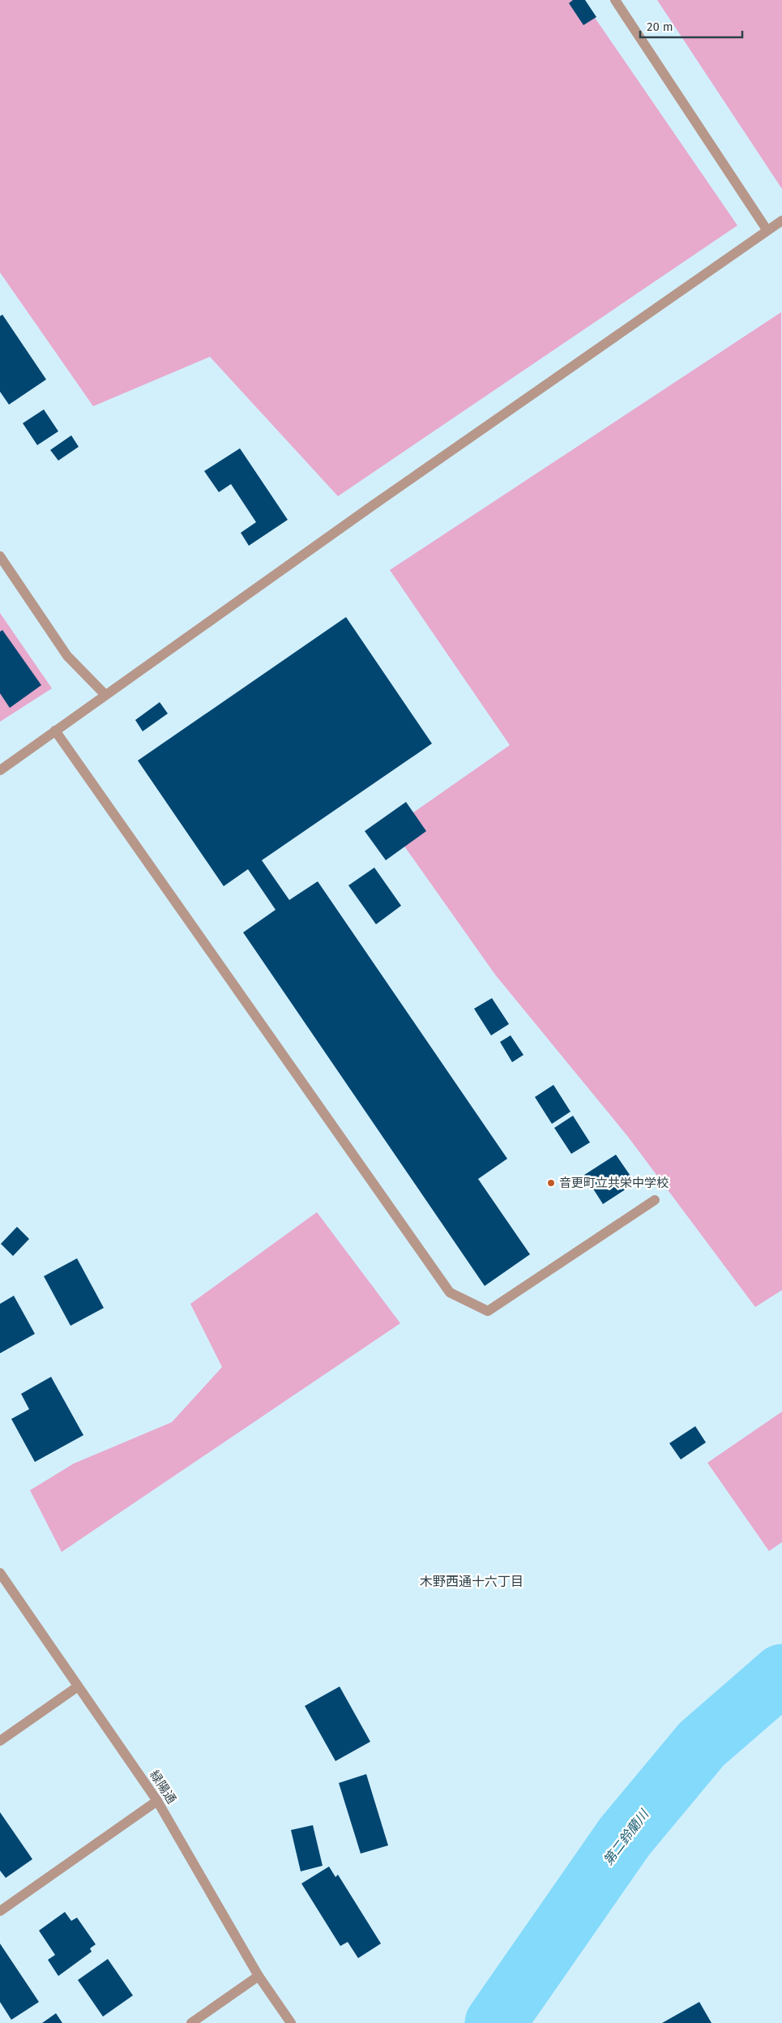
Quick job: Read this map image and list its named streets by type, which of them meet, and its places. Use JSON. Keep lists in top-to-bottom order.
{
  "streets": {
    "street": ["緑陽通"]
  },
  "districts": ["木野西通十六丁目"],
  "water": ["第二鈴蘭川"],
  "places": ["音更町立共栄中学校"],
  "scale_bar": "20 m"
}
